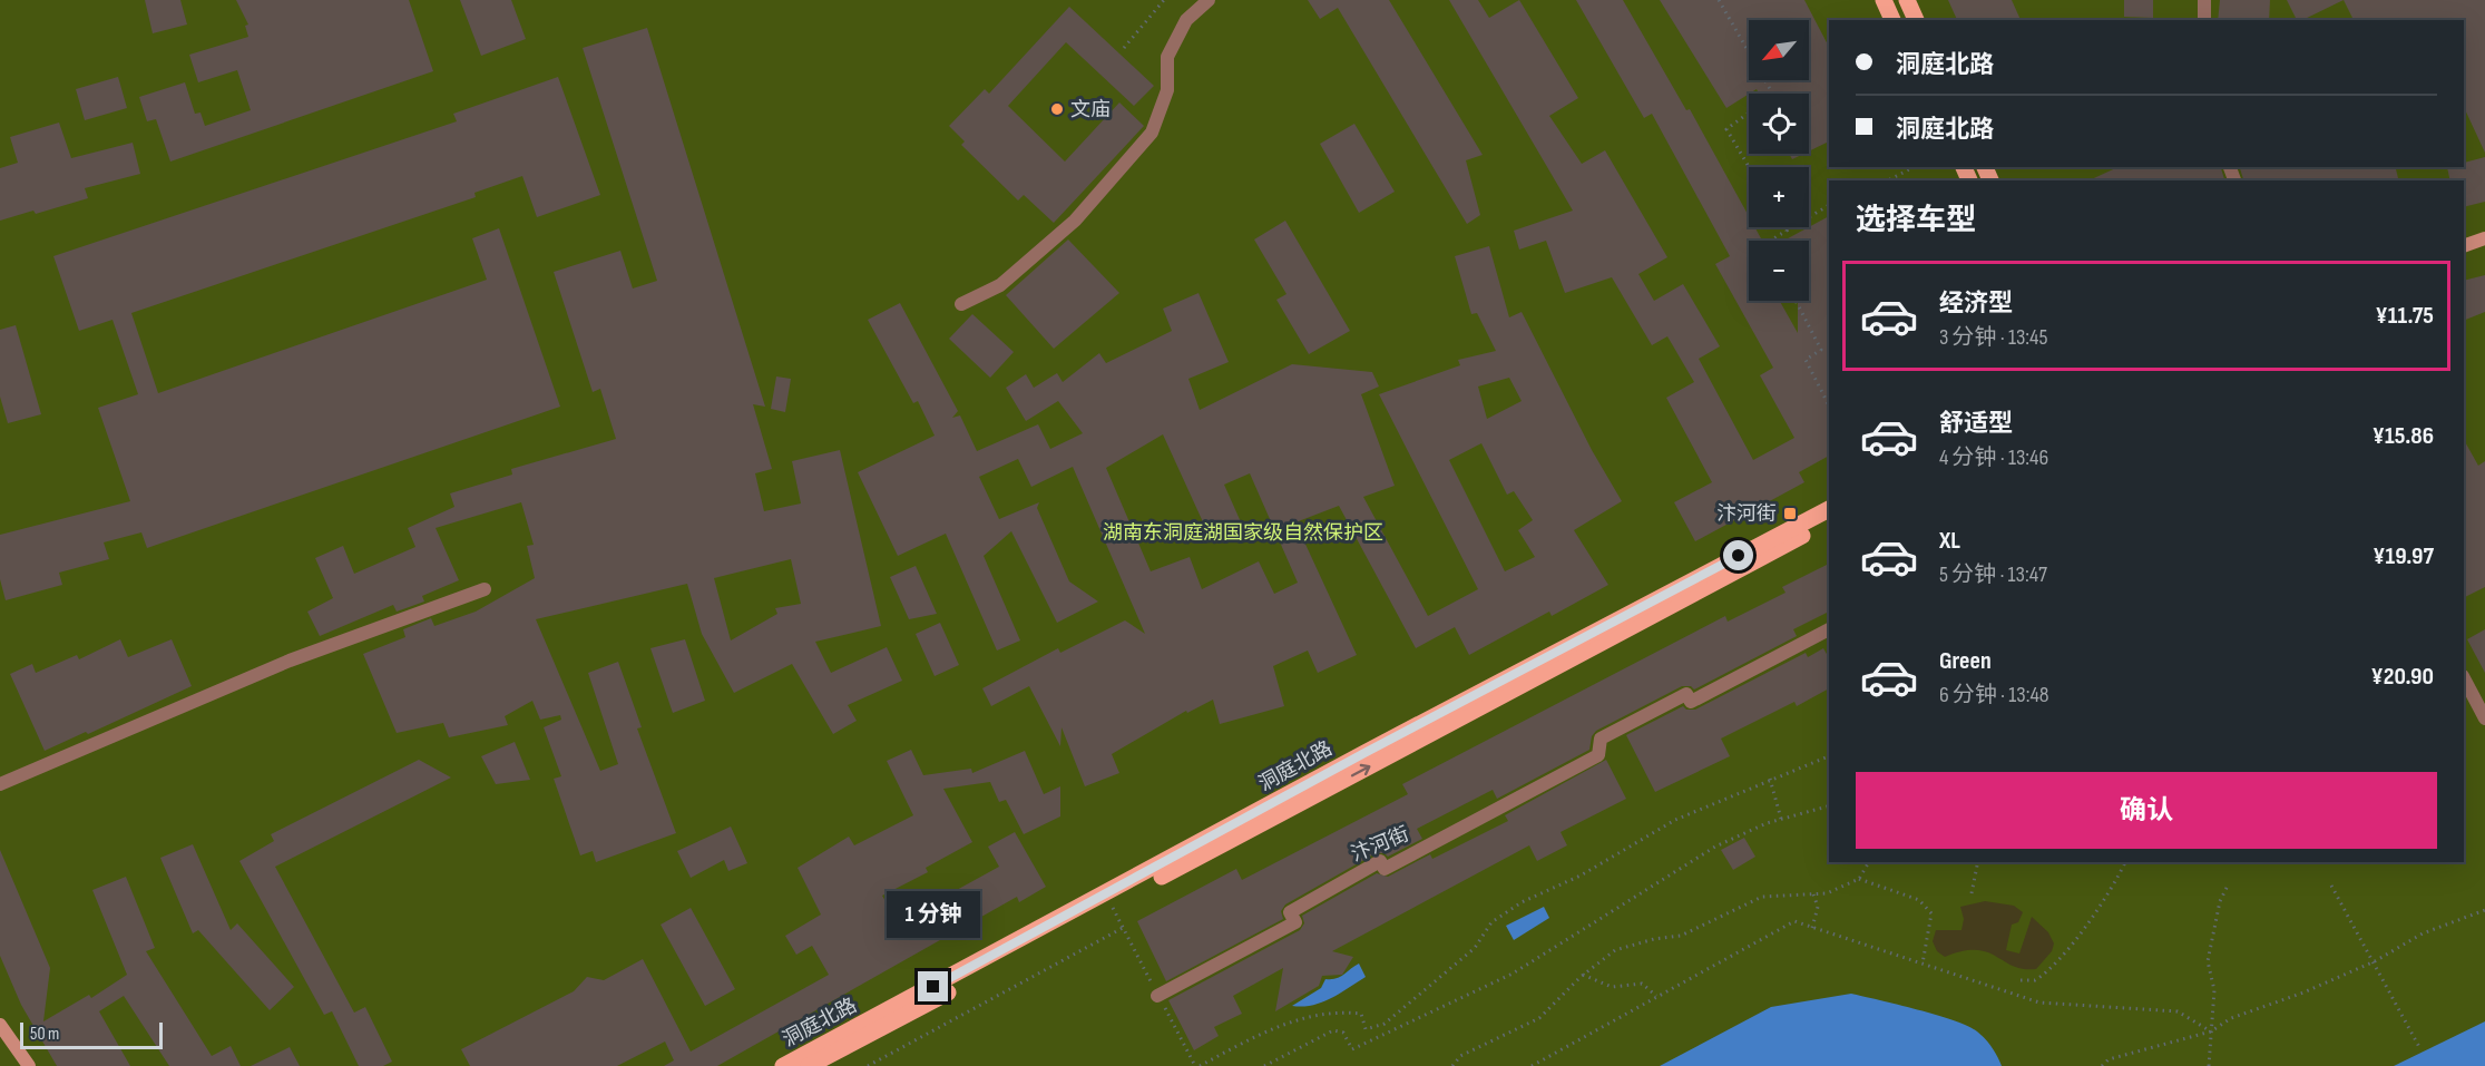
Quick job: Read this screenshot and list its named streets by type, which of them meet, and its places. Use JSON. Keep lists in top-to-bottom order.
{
  "streets": {
    "main road": ["洞庭北路"],
    "street": ["汴河街"]
  },
  "parks": ["湖南东洞庭湖国家级自然保护区"],
  "places": {
    "other": ["文庙"],
    "transit": ["汴河街"]
  },
  "scale_bar": "50 m",
  "north": "bottom left",
  "page": {
    "map_buttons": ["+", "−"],
    "banner": ["洞庭北路", "洞庭北路"],
    "heading": "选择车型",
    "list": [
      {
        "name": "经济型",
        "note": "3 分钟 · 13:45",
        "value": "¥11.75"
      },
      {
        "name": "舒适型",
        "note": "4 分钟 · 13:46",
        "value": "¥15.86"
      },
      {
        "name": "XL",
        "note": "5 分钟 · 13:47",
        "value": "¥19.97"
      },
      {
        "name": "Green",
        "note": "6 分钟 · 13:48",
        "value": "¥20.90"
      }
    ],
    "buttons": "确认",
    "bubble": "1 分钟",
    "scale": "50 m"
  }
}
